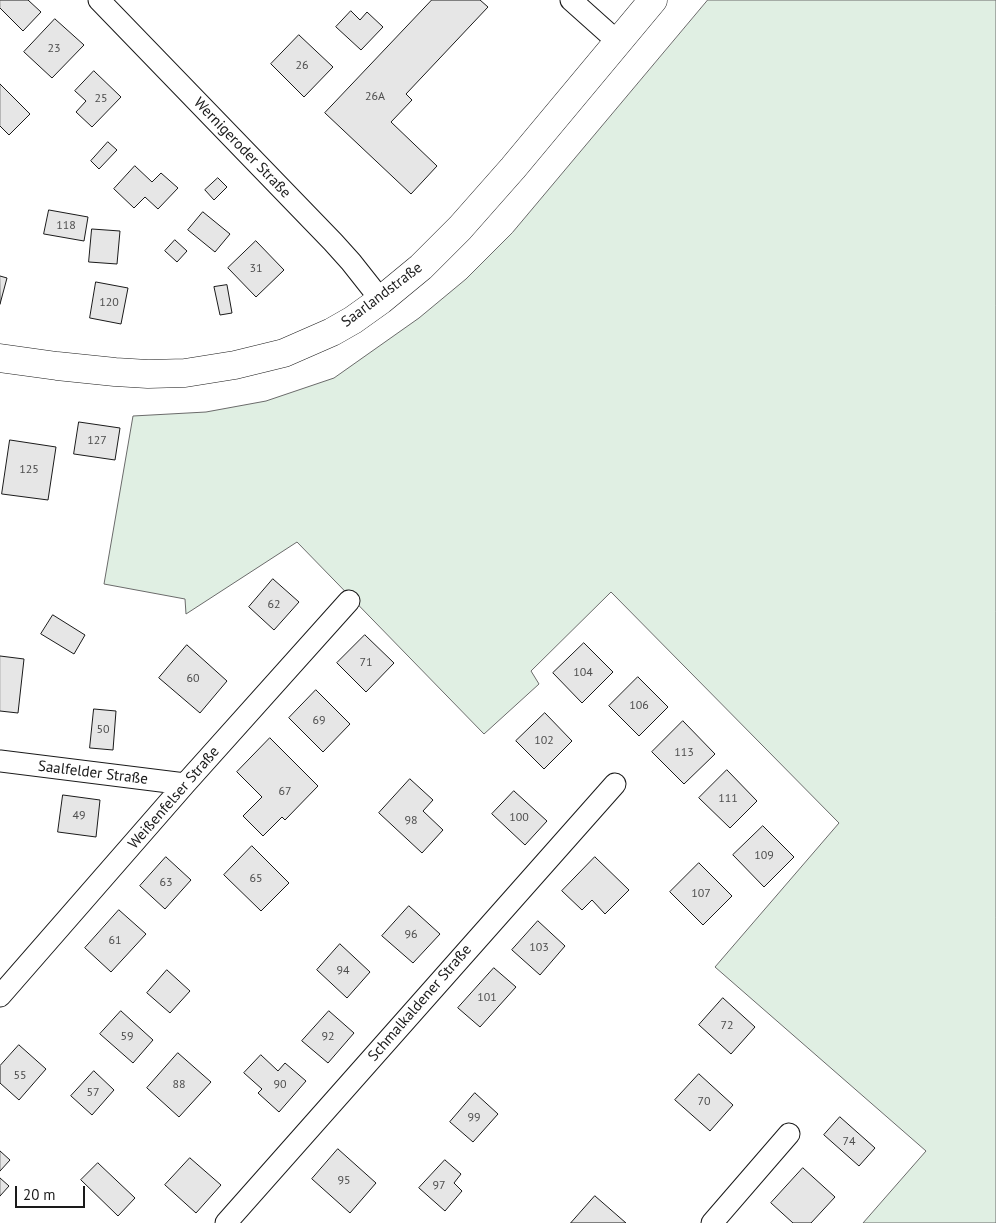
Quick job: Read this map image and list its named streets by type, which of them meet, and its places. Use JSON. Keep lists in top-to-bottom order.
{
  "streets": {
    "street": [
      "Wernigeroder Straße",
      "Saarlandstraße",
      "Saalfelder Straße",
      "Weißenfelser Straße",
      "Schmalkaldener Straße"
    ]
  },
  "crossings": [
    ["Wernigeroder Straße", "Saarlandstraße"],
    ["Saalfelder Straße", "Weißenfelser Straße"]
  ],
  "house_numbers": [
    "23",
    "26",
    "26A",
    "25",
    "118",
    "31",
    "120",
    "127",
    "125",
    "62",
    "71",
    "104",
    "60",
    "106",
    "69",
    "50",
    "102",
    "113",
    "67",
    "111",
    "49",
    "100",
    "98",
    "109",
    "65",
    "63",
    "107",
    "96",
    "61",
    "103",
    "94",
    "101",
    "72",
    "59",
    "92",
    "55",
    "88",
    "90",
    "57",
    "70",
    "99",
    "74",
    "95",
    "97"
  ],
  "scale_bar": "20 m"
}
